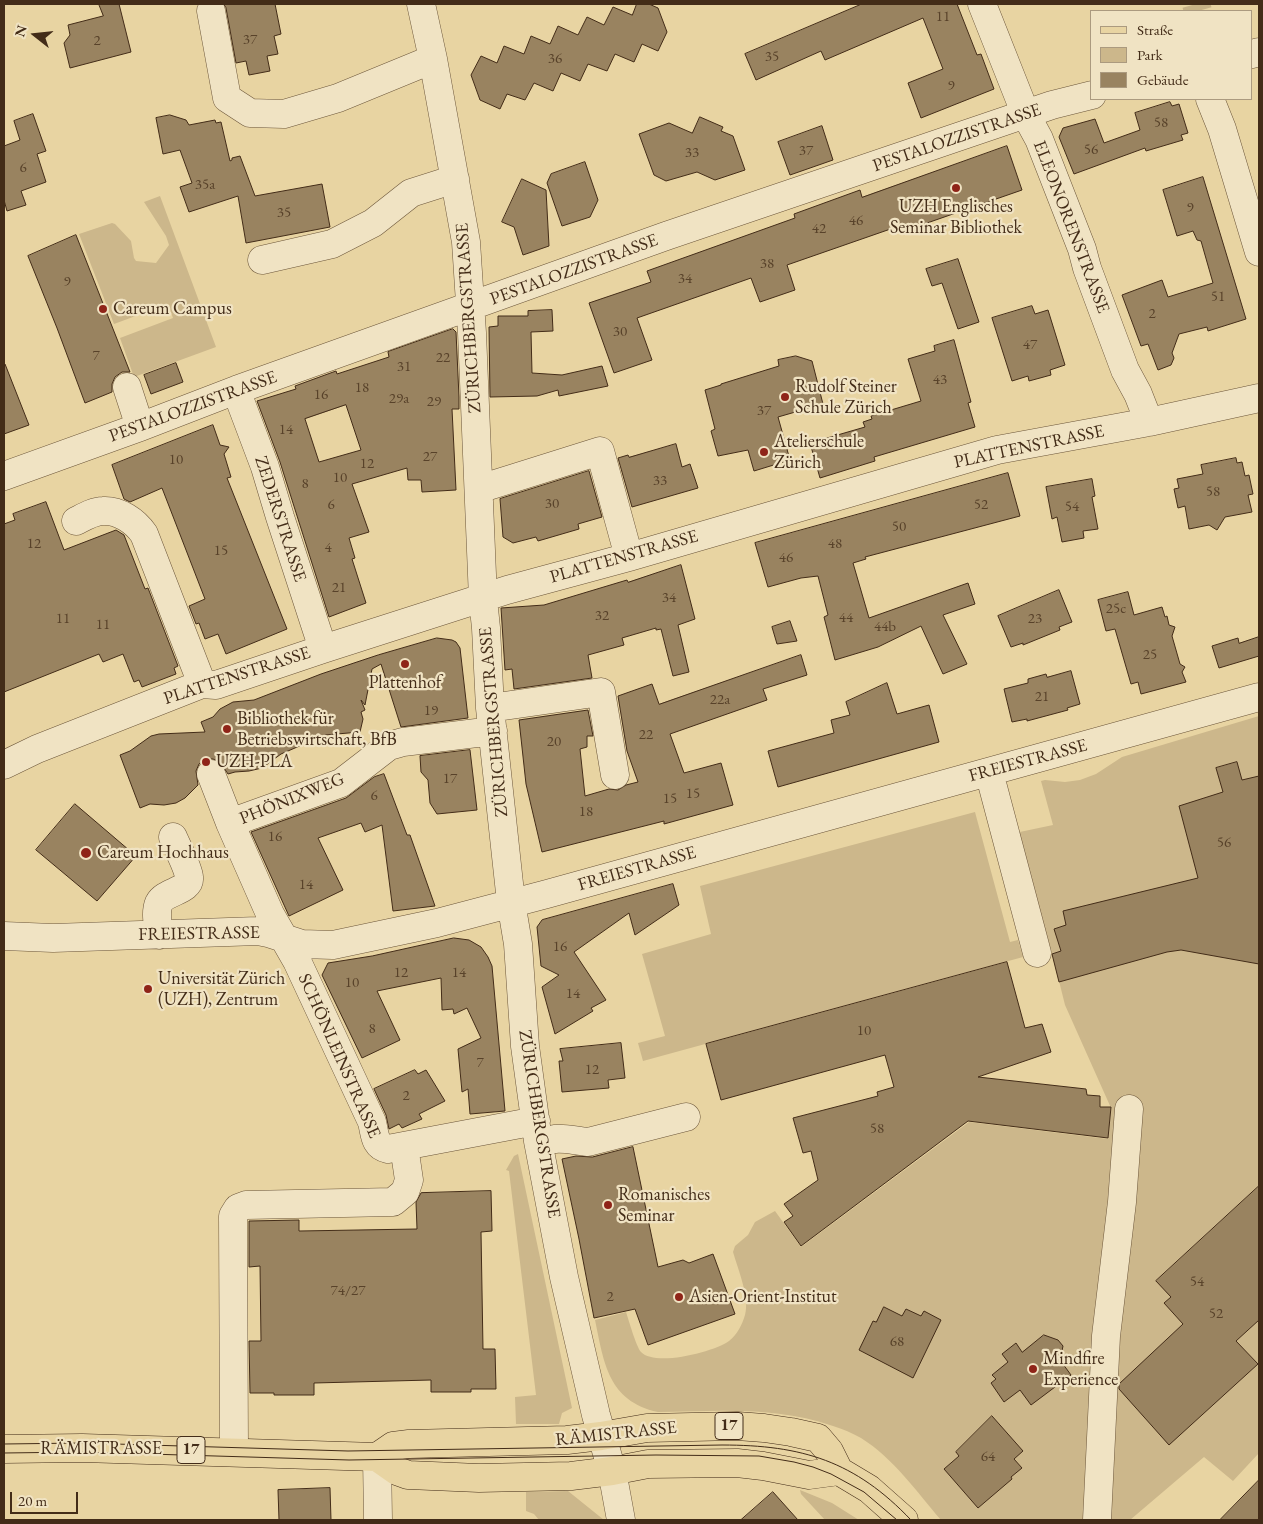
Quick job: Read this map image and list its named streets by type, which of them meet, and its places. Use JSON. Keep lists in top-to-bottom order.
{
  "streets": {
    "main road": ["17", "RÄMISTRASSE"],
    "street": [
      "PESTALOZZISTRASSE",
      "ELEONORENSTRASSE",
      "ZÜRICHBERGSTRASSE",
      "PLATTENSTRASSE",
      "ZEDERSTRASSE",
      "FREIESTRASSE",
      "PHÖNIXWEG",
      "SCHÖNLEINSTRASSE"
    ]
  },
  "crossings": [
    ["PESTALOZZISTRASSE", "ELEONORENSTRASSE"],
    ["PESTALOZZISTRASSE", "ZÜRICHBERGSTRASSE"],
    ["PESTALOZZISTRASSE", "ZEDERSTRASSE"],
    ["ELEONORENSTRASSE", "PLATTENSTRASSE"],
    ["ZÜRICHBERGSTRASSE", "PLATTENSTRASSE"],
    ["ZÜRICHBERGSTRASSE", "FREIESTRASSE"],
    ["ZÜRICHBERGSTRASSE", "PHÖNIXWEG"],
    ["ZÜRICHBERGSTRASSE", "SCHÖNLEINSTRASSE"],
    ["ZÜRICHBERGSTRASSE", "RÄMISTRASSE"],
    ["PLATTENSTRASSE", "ZEDERSTRASSE"],
    ["FREIESTRASSE", "SCHÖNLEINSTRASSE"],
    ["PHÖNIXWEG", "SCHÖNLEINSTRASSE"]
  ],
  "places": [
    "UZH Englisches Seminar Bibliothek",
    "Careum Campus",
    "Rudolf Steiner Schule Zürich",
    "Atelierschule Zürich",
    "Plattenhof",
    "Bibliothek für Betriebswirtschaft, BfB",
    "UZH-PLA",
    "Careum Hochhaus",
    "Universität Zürich (UZH), Zentrum",
    "Romanisches Seminar",
    "Asien-Orient-Institut",
    "Mindfire Experience"
  ],
  "house_numbers": [
    "11",
    "37",
    "2",
    "35",
    "36",
    "9",
    "58",
    "56",
    "37",
    "33",
    "6",
    "35a",
    "9",
    "35",
    "46",
    "42",
    "38",
    "34",
    "9",
    "51",
    "2",
    "30",
    "47",
    "7",
    "22",
    "31",
    "43",
    "18",
    "16",
    "29a",
    "29",
    "37",
    "14",
    "27",
    "10",
    "12",
    "10",
    "33",
    "8",
    "58",
    "30",
    "6",
    "52",
    "54",
    "50",
    "12",
    "48",
    "4",
    "15",
    "46",
    "21",
    "34",
    "25c",
    "32",
    "44",
    "11",
    "23",
    "11",
    "44b",
    "25",
    "21",
    "22a",
    "19",
    "22",
    "20",
    "17",
    "15",
    "6",
    "15",
    "18",
    "16",
    "56",
    "14",
    "16",
    "12",
    "14",
    "10",
    "14",
    "8",
    "10",
    "7",
    "12",
    "2",
    "58",
    "54",
    "74/27",
    "2",
    "52",
    "68",
    "64"
  ],
  "legend": ["Straße", "Park", "Gebäude"],
  "scale_bar": "20 m",
  "north": "left"
}
